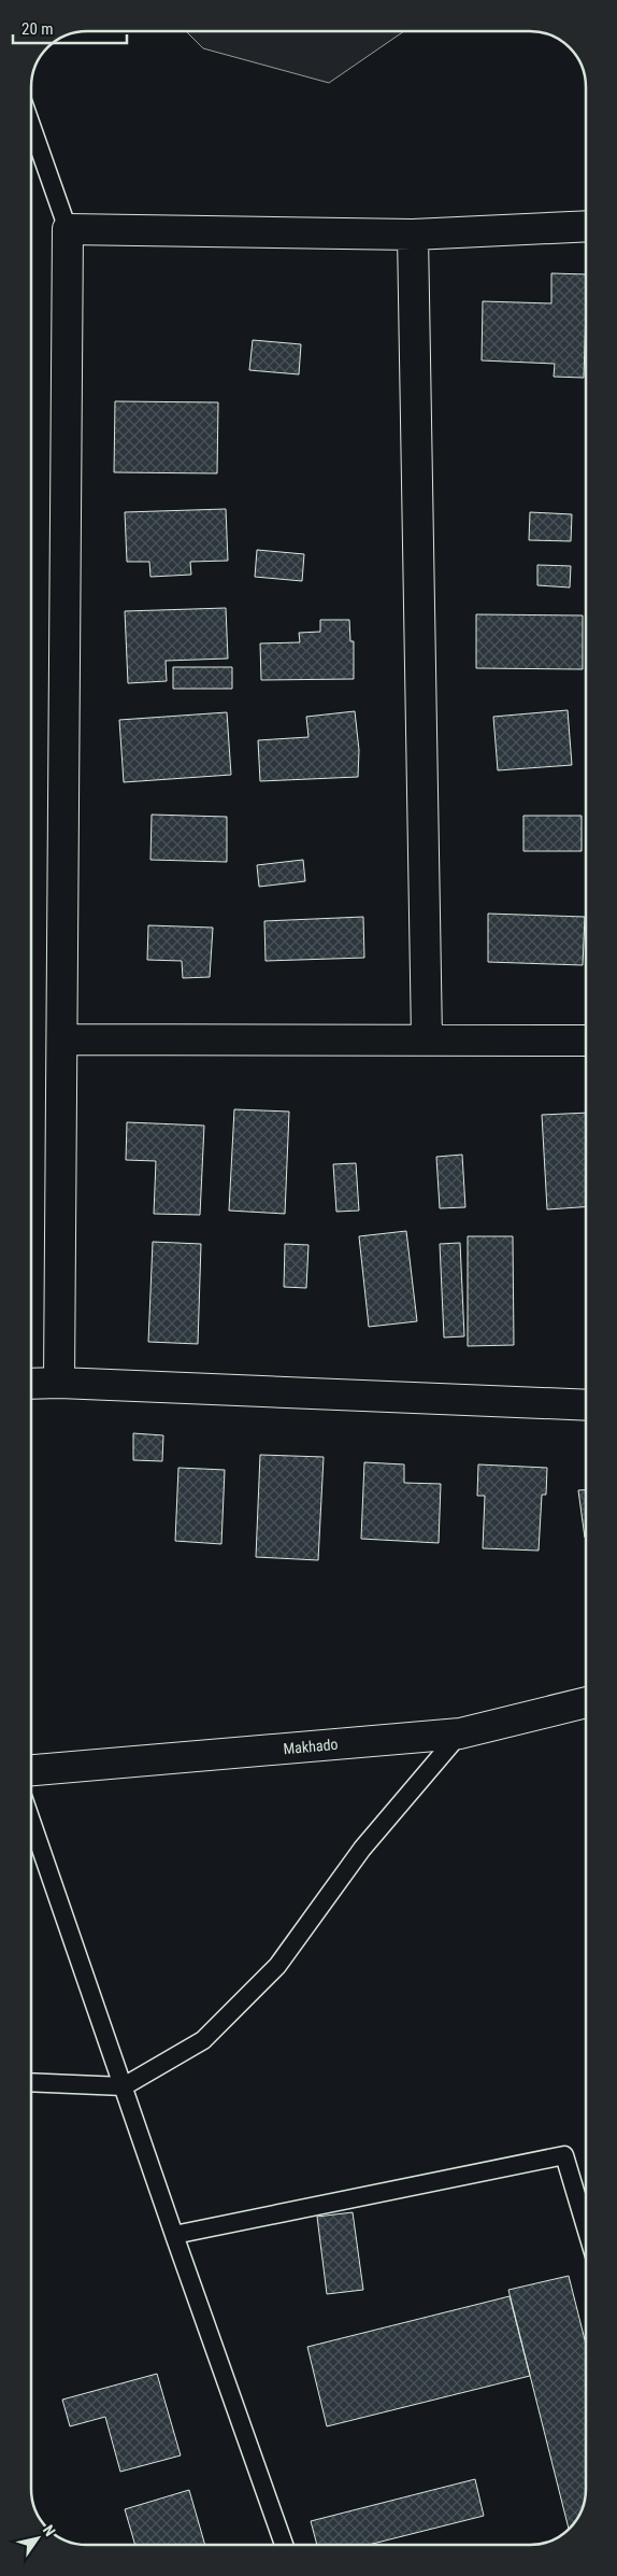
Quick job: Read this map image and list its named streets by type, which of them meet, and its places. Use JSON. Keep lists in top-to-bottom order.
{
  "streets": {
    "street": ["Makhado"]
  },
  "scale_bar": "20 m",
  "north": "top right"
}
